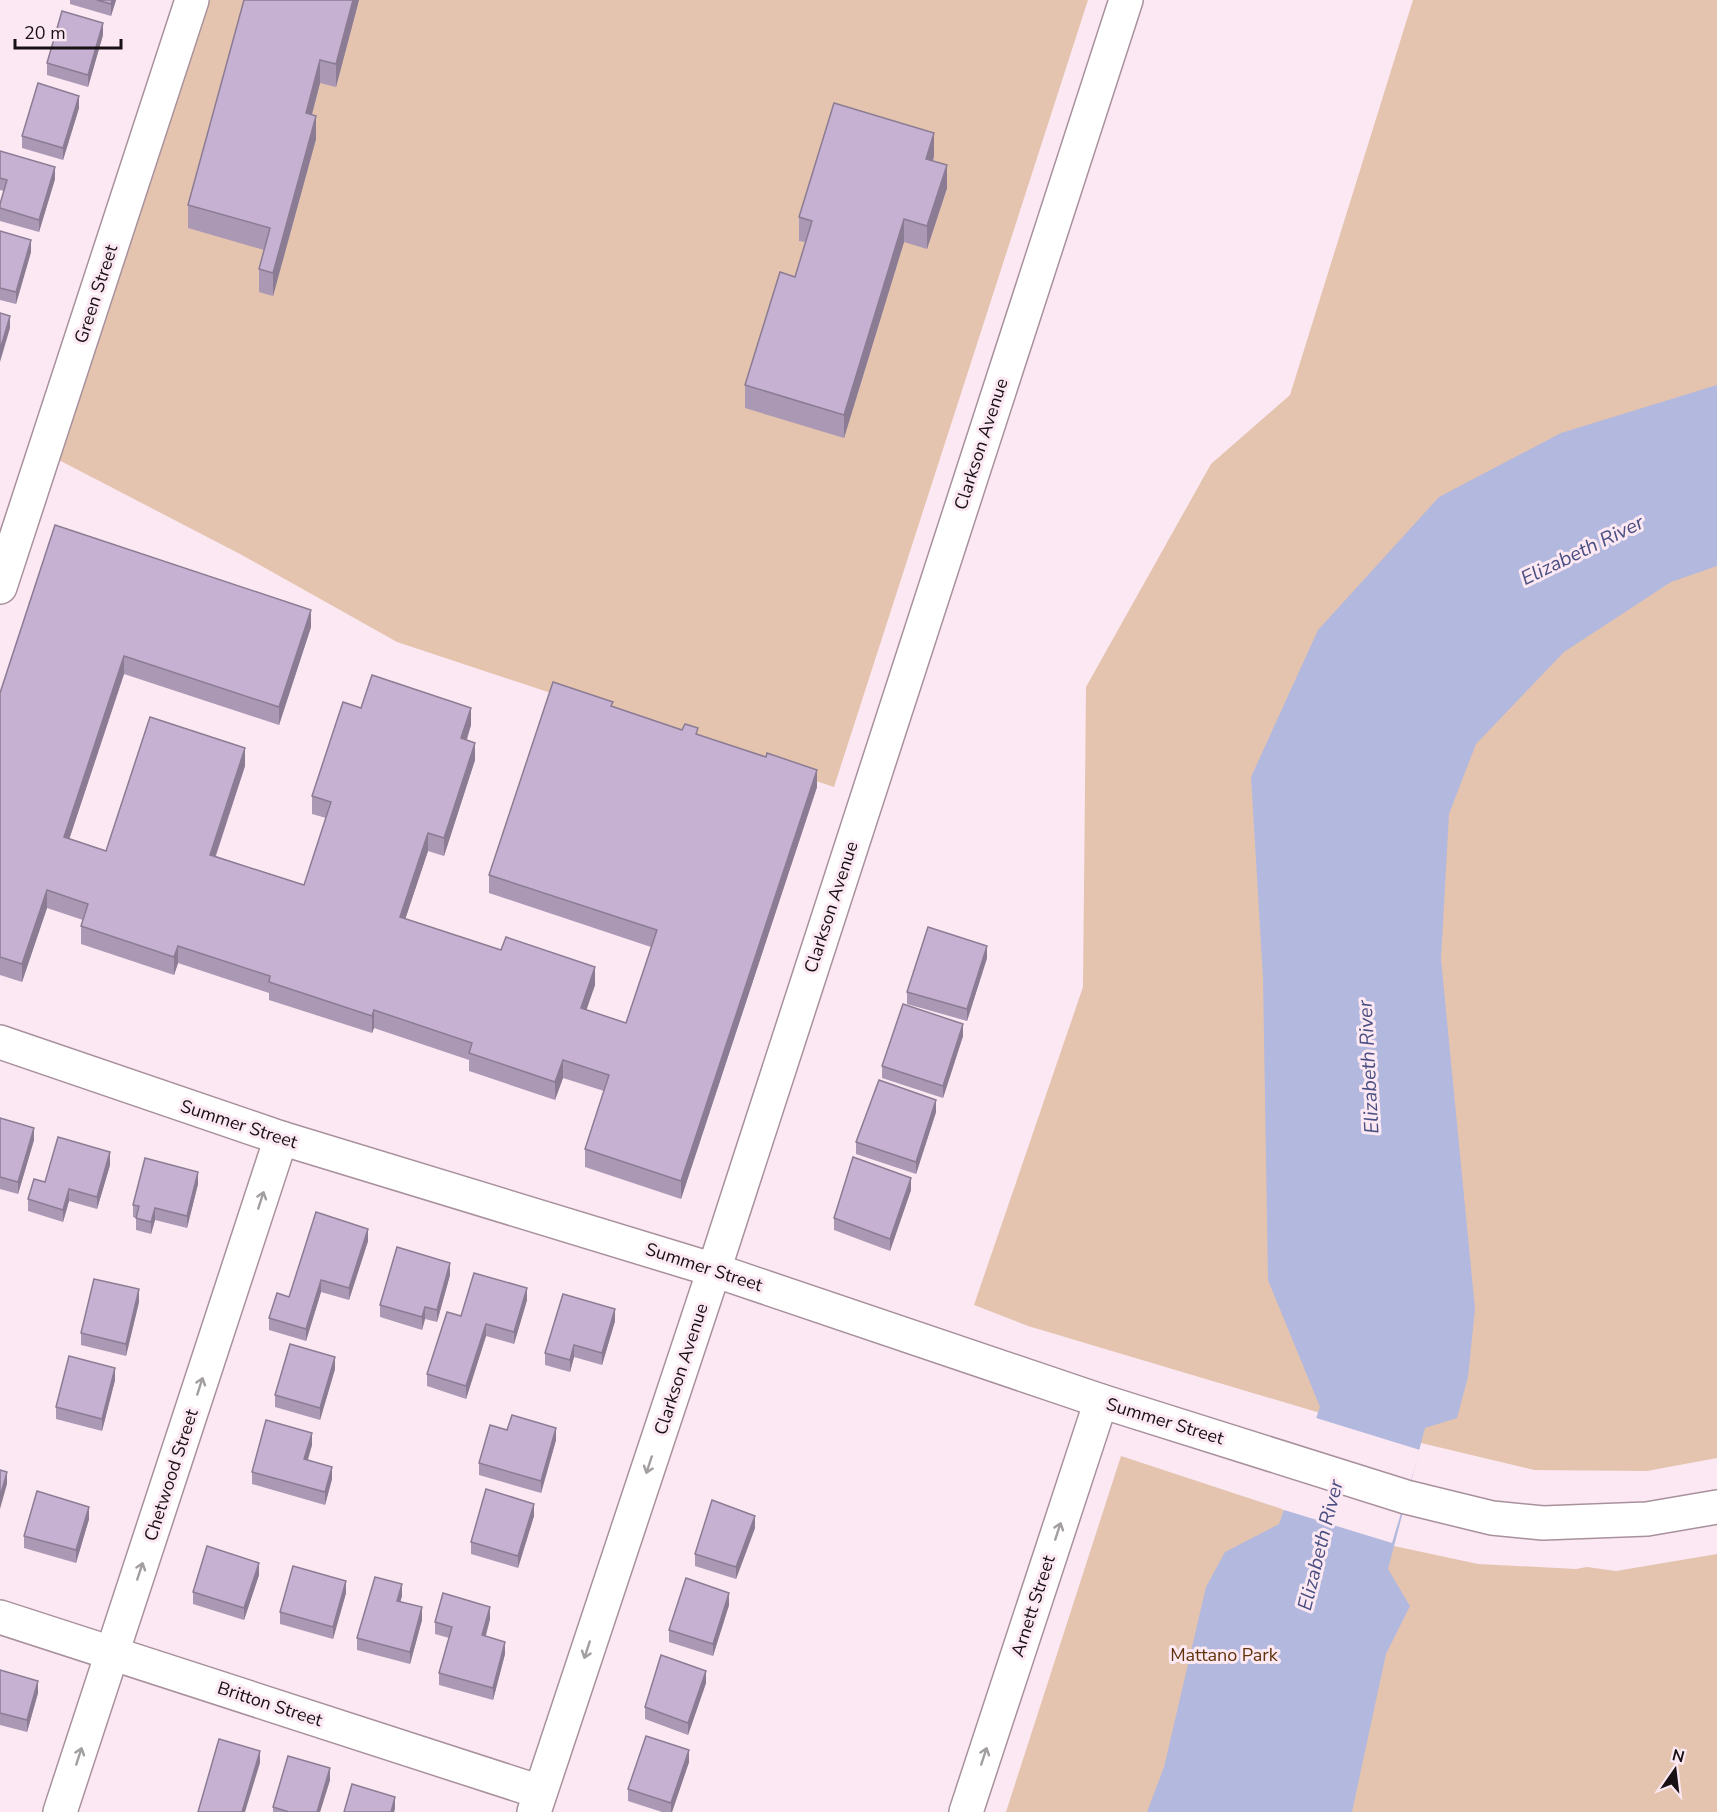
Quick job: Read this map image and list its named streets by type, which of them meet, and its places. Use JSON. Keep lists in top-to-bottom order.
{
  "streets": {
    "street": [
      "Green Street",
      "Clarkson Avenue",
      "Summer Street",
      "Chetwood Street",
      "Arnett Street",
      "Britton Street"
    ]
  },
  "crossings": [
    ["Clarkson Avenue", "Summer Street"],
    ["Clarkson Avenue", "Britton Street"],
    ["Summer Street", "Chetwood Street"],
    ["Summer Street", "Arnett Street"],
    ["Chetwood Street", "Britton Street"]
  ],
  "one_way": ["Chetwood Street", "Arnett Street"],
  "water": ["Elizabeth River"],
  "parks": ["Mattano Park"],
  "scale_bar": "20 m",
  "north": "top"
}
